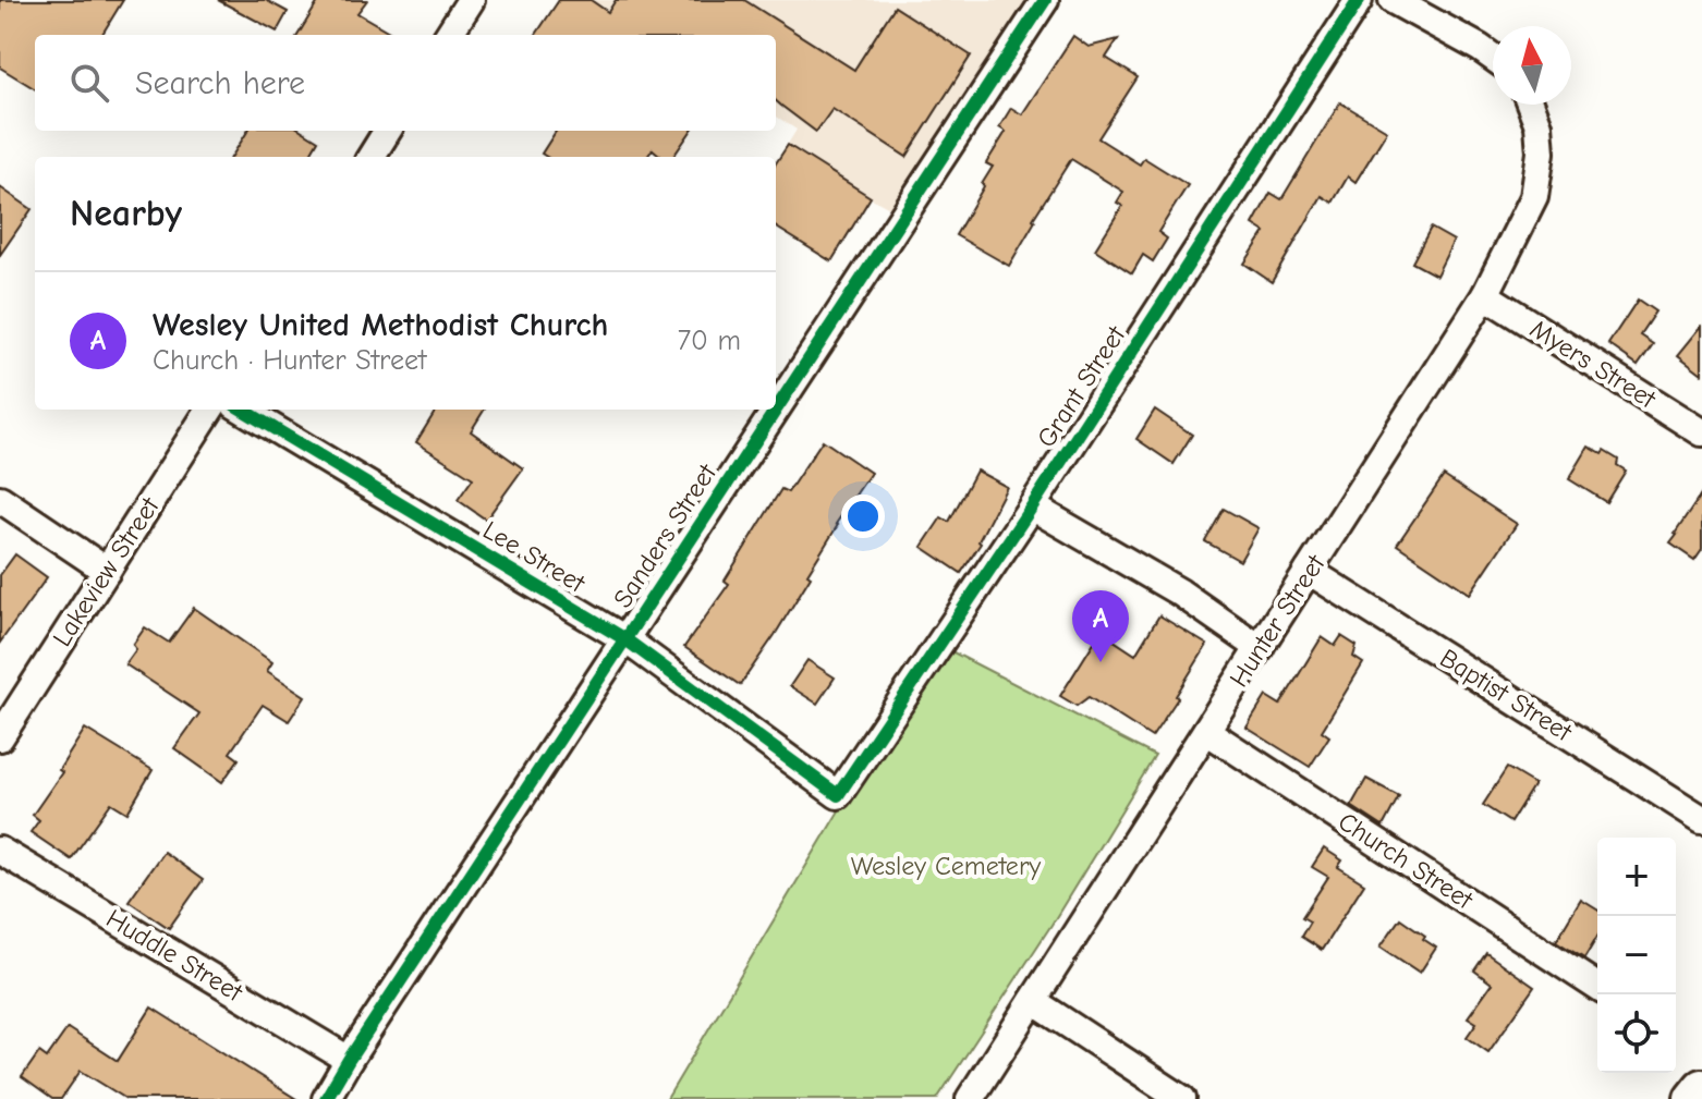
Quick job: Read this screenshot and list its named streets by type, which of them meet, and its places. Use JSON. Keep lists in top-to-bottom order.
{
  "streets": {
    "street": [
      "Myers Street",
      "Grant Street",
      "Sanders Street",
      "Lee Street",
      "Lakeview Street",
      "Hunter Street",
      "Baptist Street",
      "Church Street",
      "Huddle Street"
    ]
  },
  "crossings": [
    ["Myers Street", "Hunter Street"],
    ["Grant Street", "Lee Street"],
    ["Sanders Street", "Lee Street"],
    ["Sanders Street", "Huddle Street"],
    ["Hunter Street", "Baptist Street"],
    ["Hunter Street", "Church Street"]
  ],
  "parks": ["Wesley Cemetery"],
  "north": "top",
  "page": {
    "search": "Search here",
    "heading": "Nearby",
    "list": [
      {
        "mark": "A",
        "name": "Wesley United Methodist Church",
        "note": "Church · Hunter Street",
        "value": "70 m"
      }
    ],
    "pins": "A",
    "map_buttons": ["+", "−"]
  }
}
